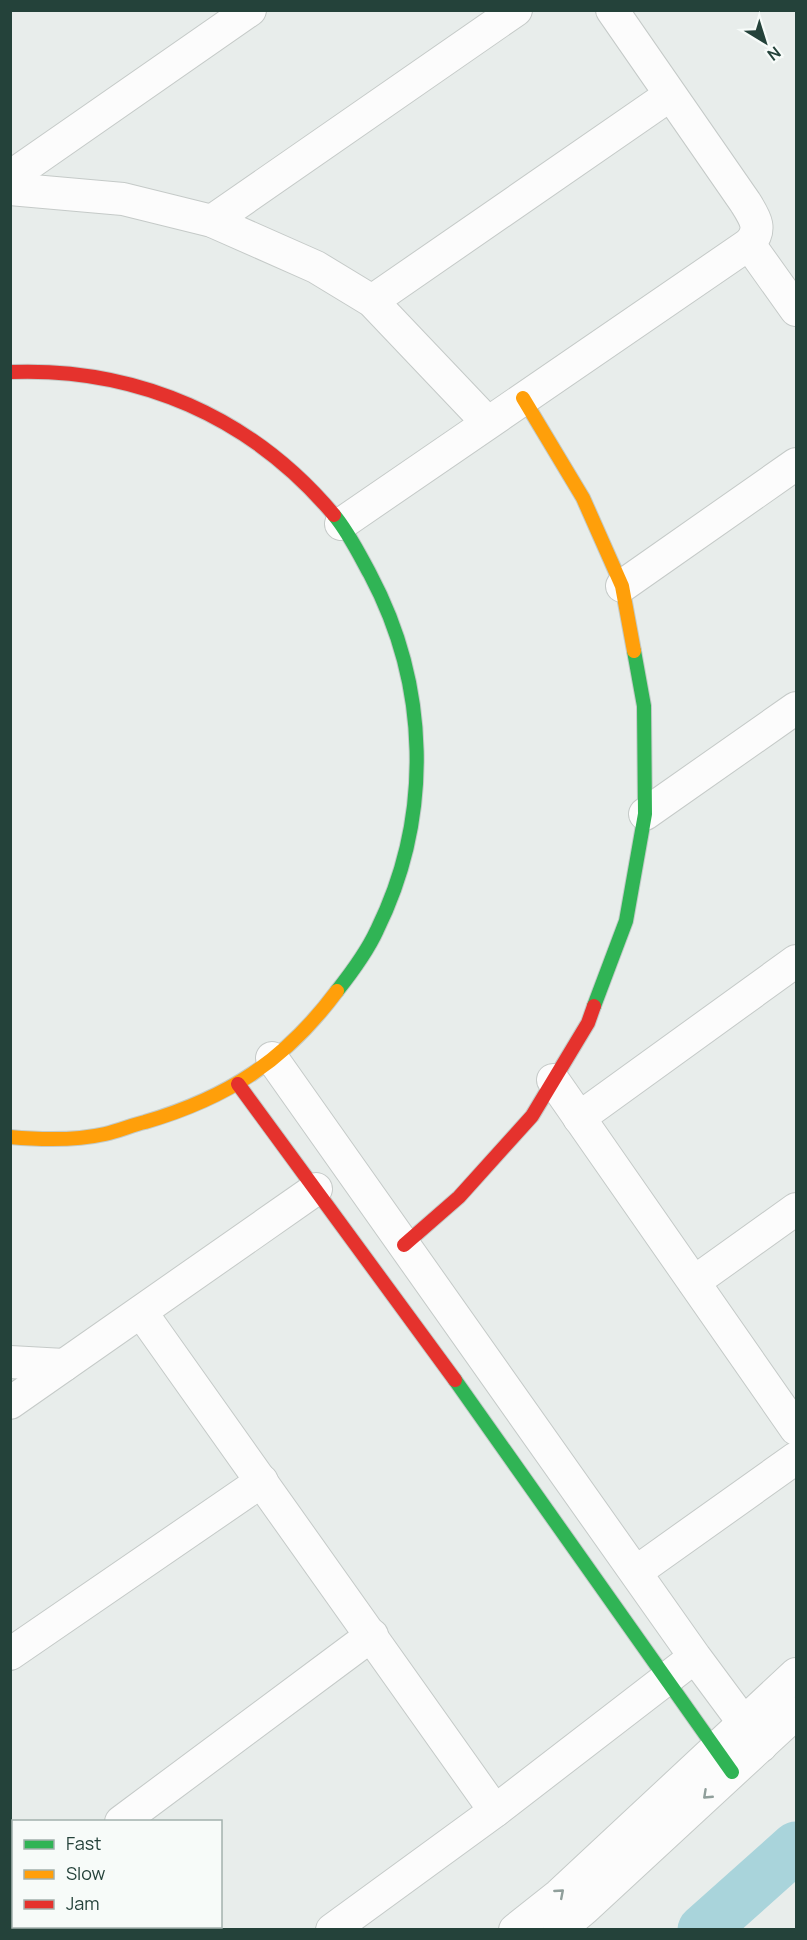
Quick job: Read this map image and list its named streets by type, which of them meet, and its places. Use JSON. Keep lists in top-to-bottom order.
{
  "legend": ["Fast", "Slow", "Jam"],
  "north": "bottom right"
}
